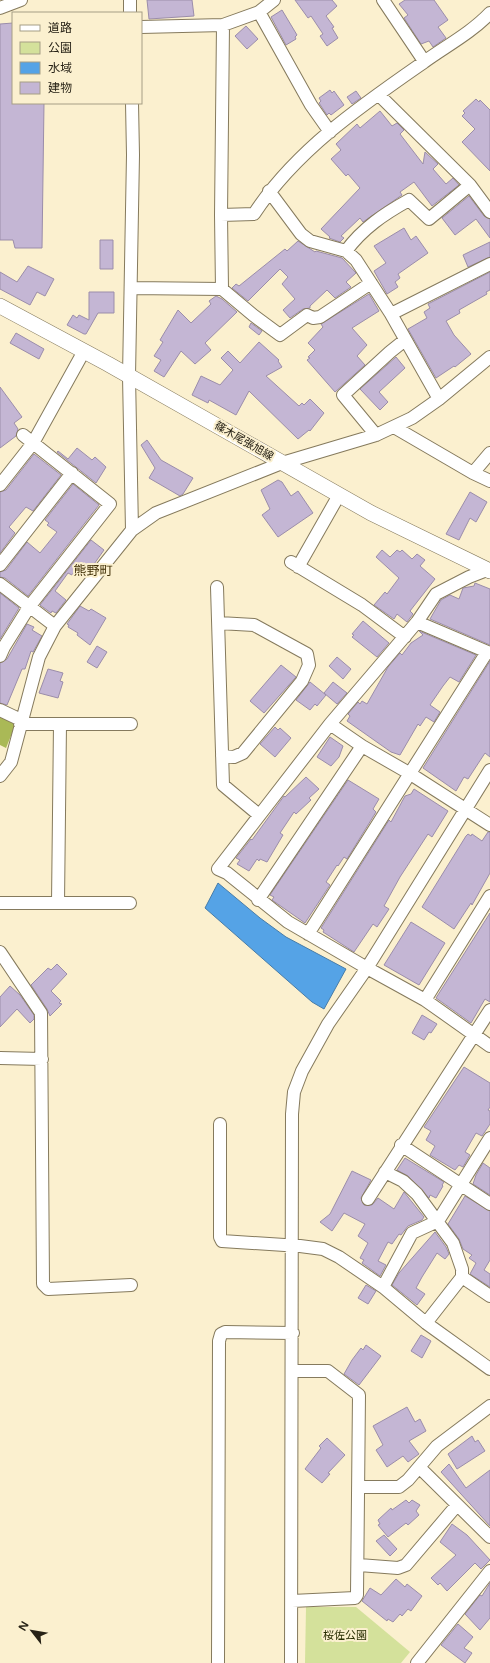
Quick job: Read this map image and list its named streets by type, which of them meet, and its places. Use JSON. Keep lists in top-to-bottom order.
{
  "streets": {
    "main road": ["篠木尾張旭線"]
  },
  "districts": ["熊野町"],
  "parks": ["桜佐公園"],
  "legend": [
    "道路",
    "公園",
    "水域",
    "建物"
  ],
  "north": "top left"
}
